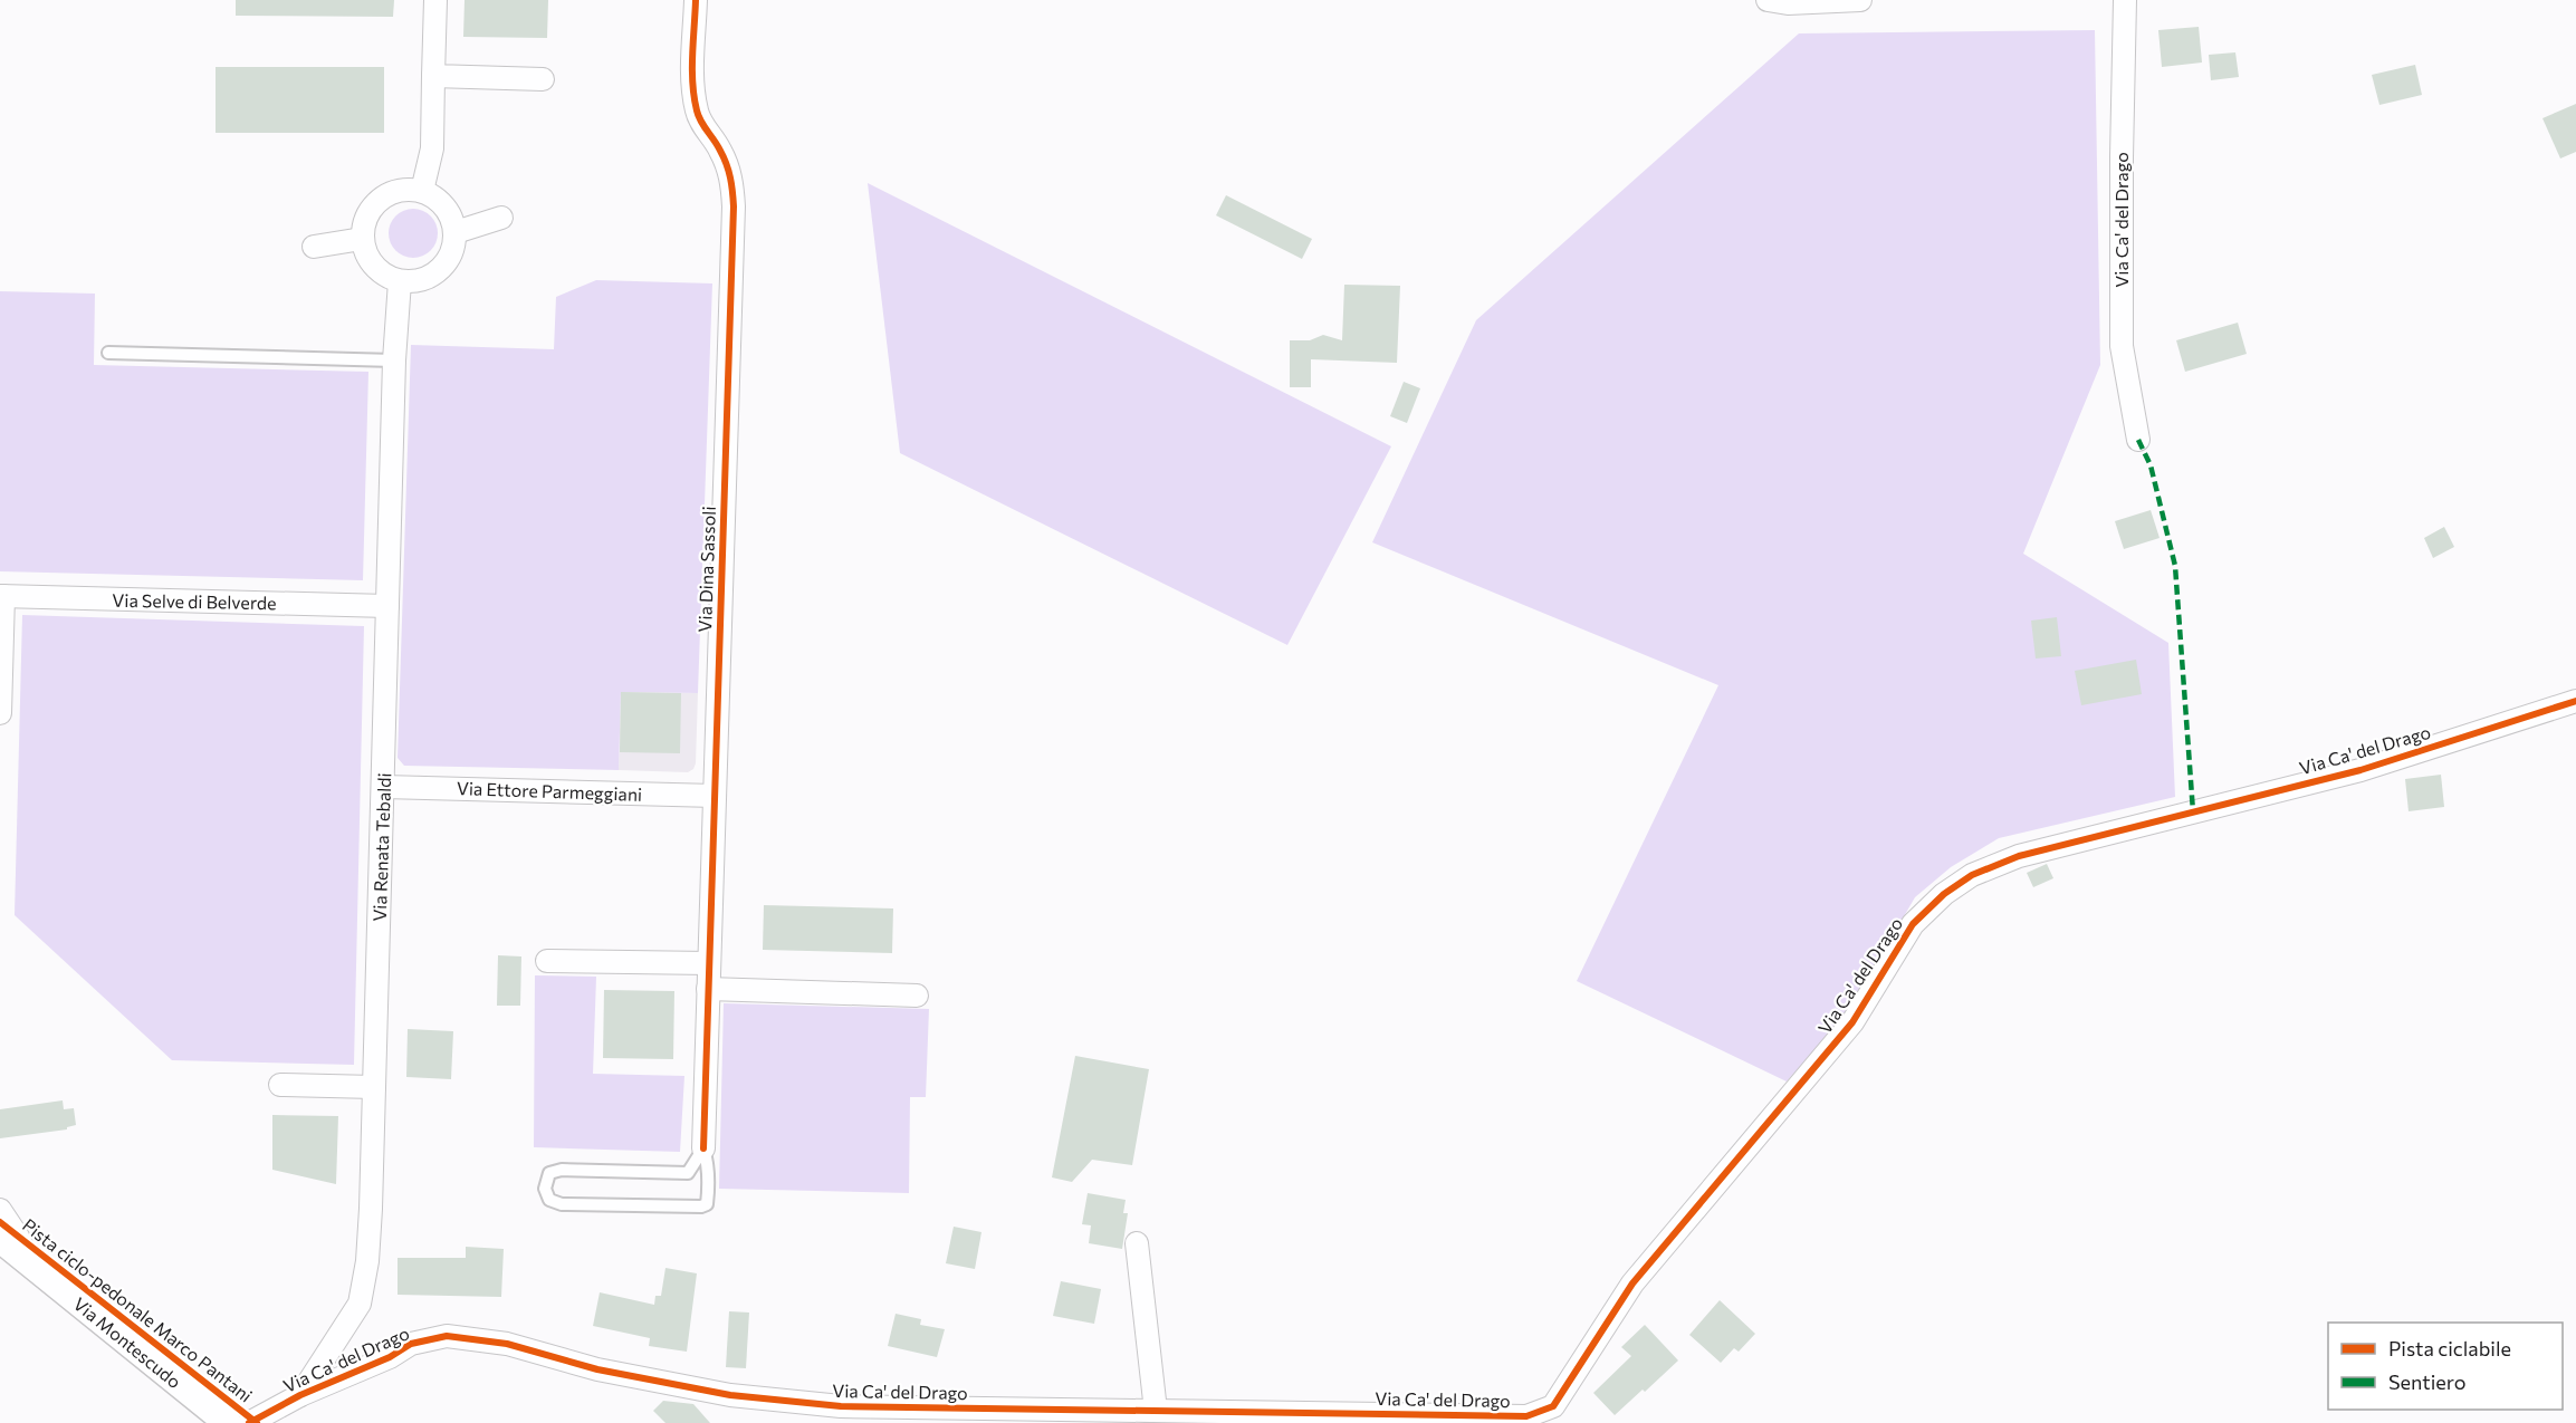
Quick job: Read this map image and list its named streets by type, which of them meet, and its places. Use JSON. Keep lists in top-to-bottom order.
{
  "streets": {
    "street": [
      "Via Ca' del Drago",
      "Via Dina Sassoli",
      "Via Selve di Belverde",
      "Via Ettore Parmeggiani",
      "Via Renata Tebaldi",
      "Via Montescudo"
    ],
    "cycle path": ["Pista ciclo-pedonale Marco Pantani"]
  },
  "crossings": [
    ["Via Ca' del Drago", "Via Renata Tebaldi"],
    ["Via Dina Sassoli", "Via Ettore Parmeggiani"],
    ["Via Selve di Belverde", "Via Renata Tebaldi"],
    ["Via Ettore Parmeggiani", "Via Renata Tebaldi"]
  ],
  "legend": ["Pista ciclabile", "Sentiero"]
}
